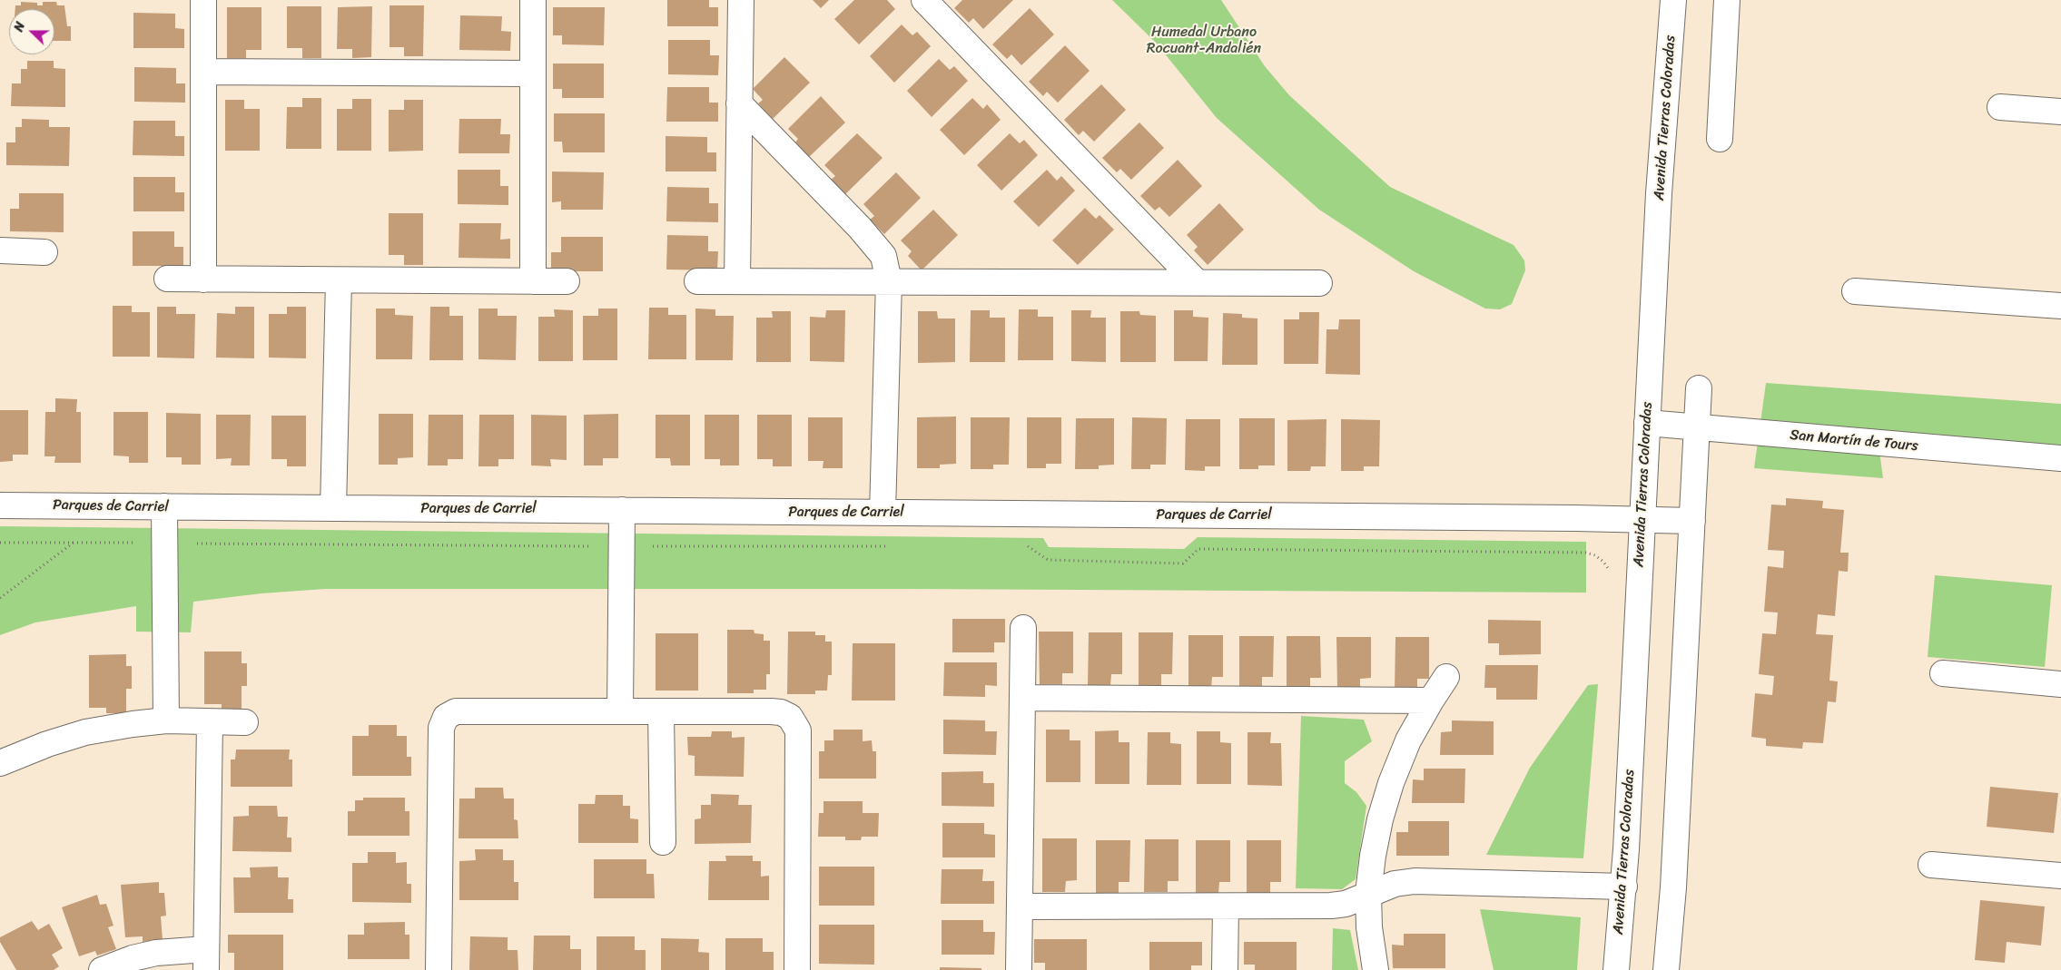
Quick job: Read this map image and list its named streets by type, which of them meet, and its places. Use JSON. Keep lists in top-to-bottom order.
{
  "streets": {
    "street": ["Avenida Tierras Coloradas", "San Martín de Tours", "Parques de Carriel"]
  },
  "crossings": [
    ["Avenida Tierras Coloradas", "San Martín de Tours"],
    ["Avenida Tierras Coloradas", "Parques de Carriel"]
  ],
  "parks": ["Humedal Urbano Rocuant-Andalién"],
  "north": "left"
}
